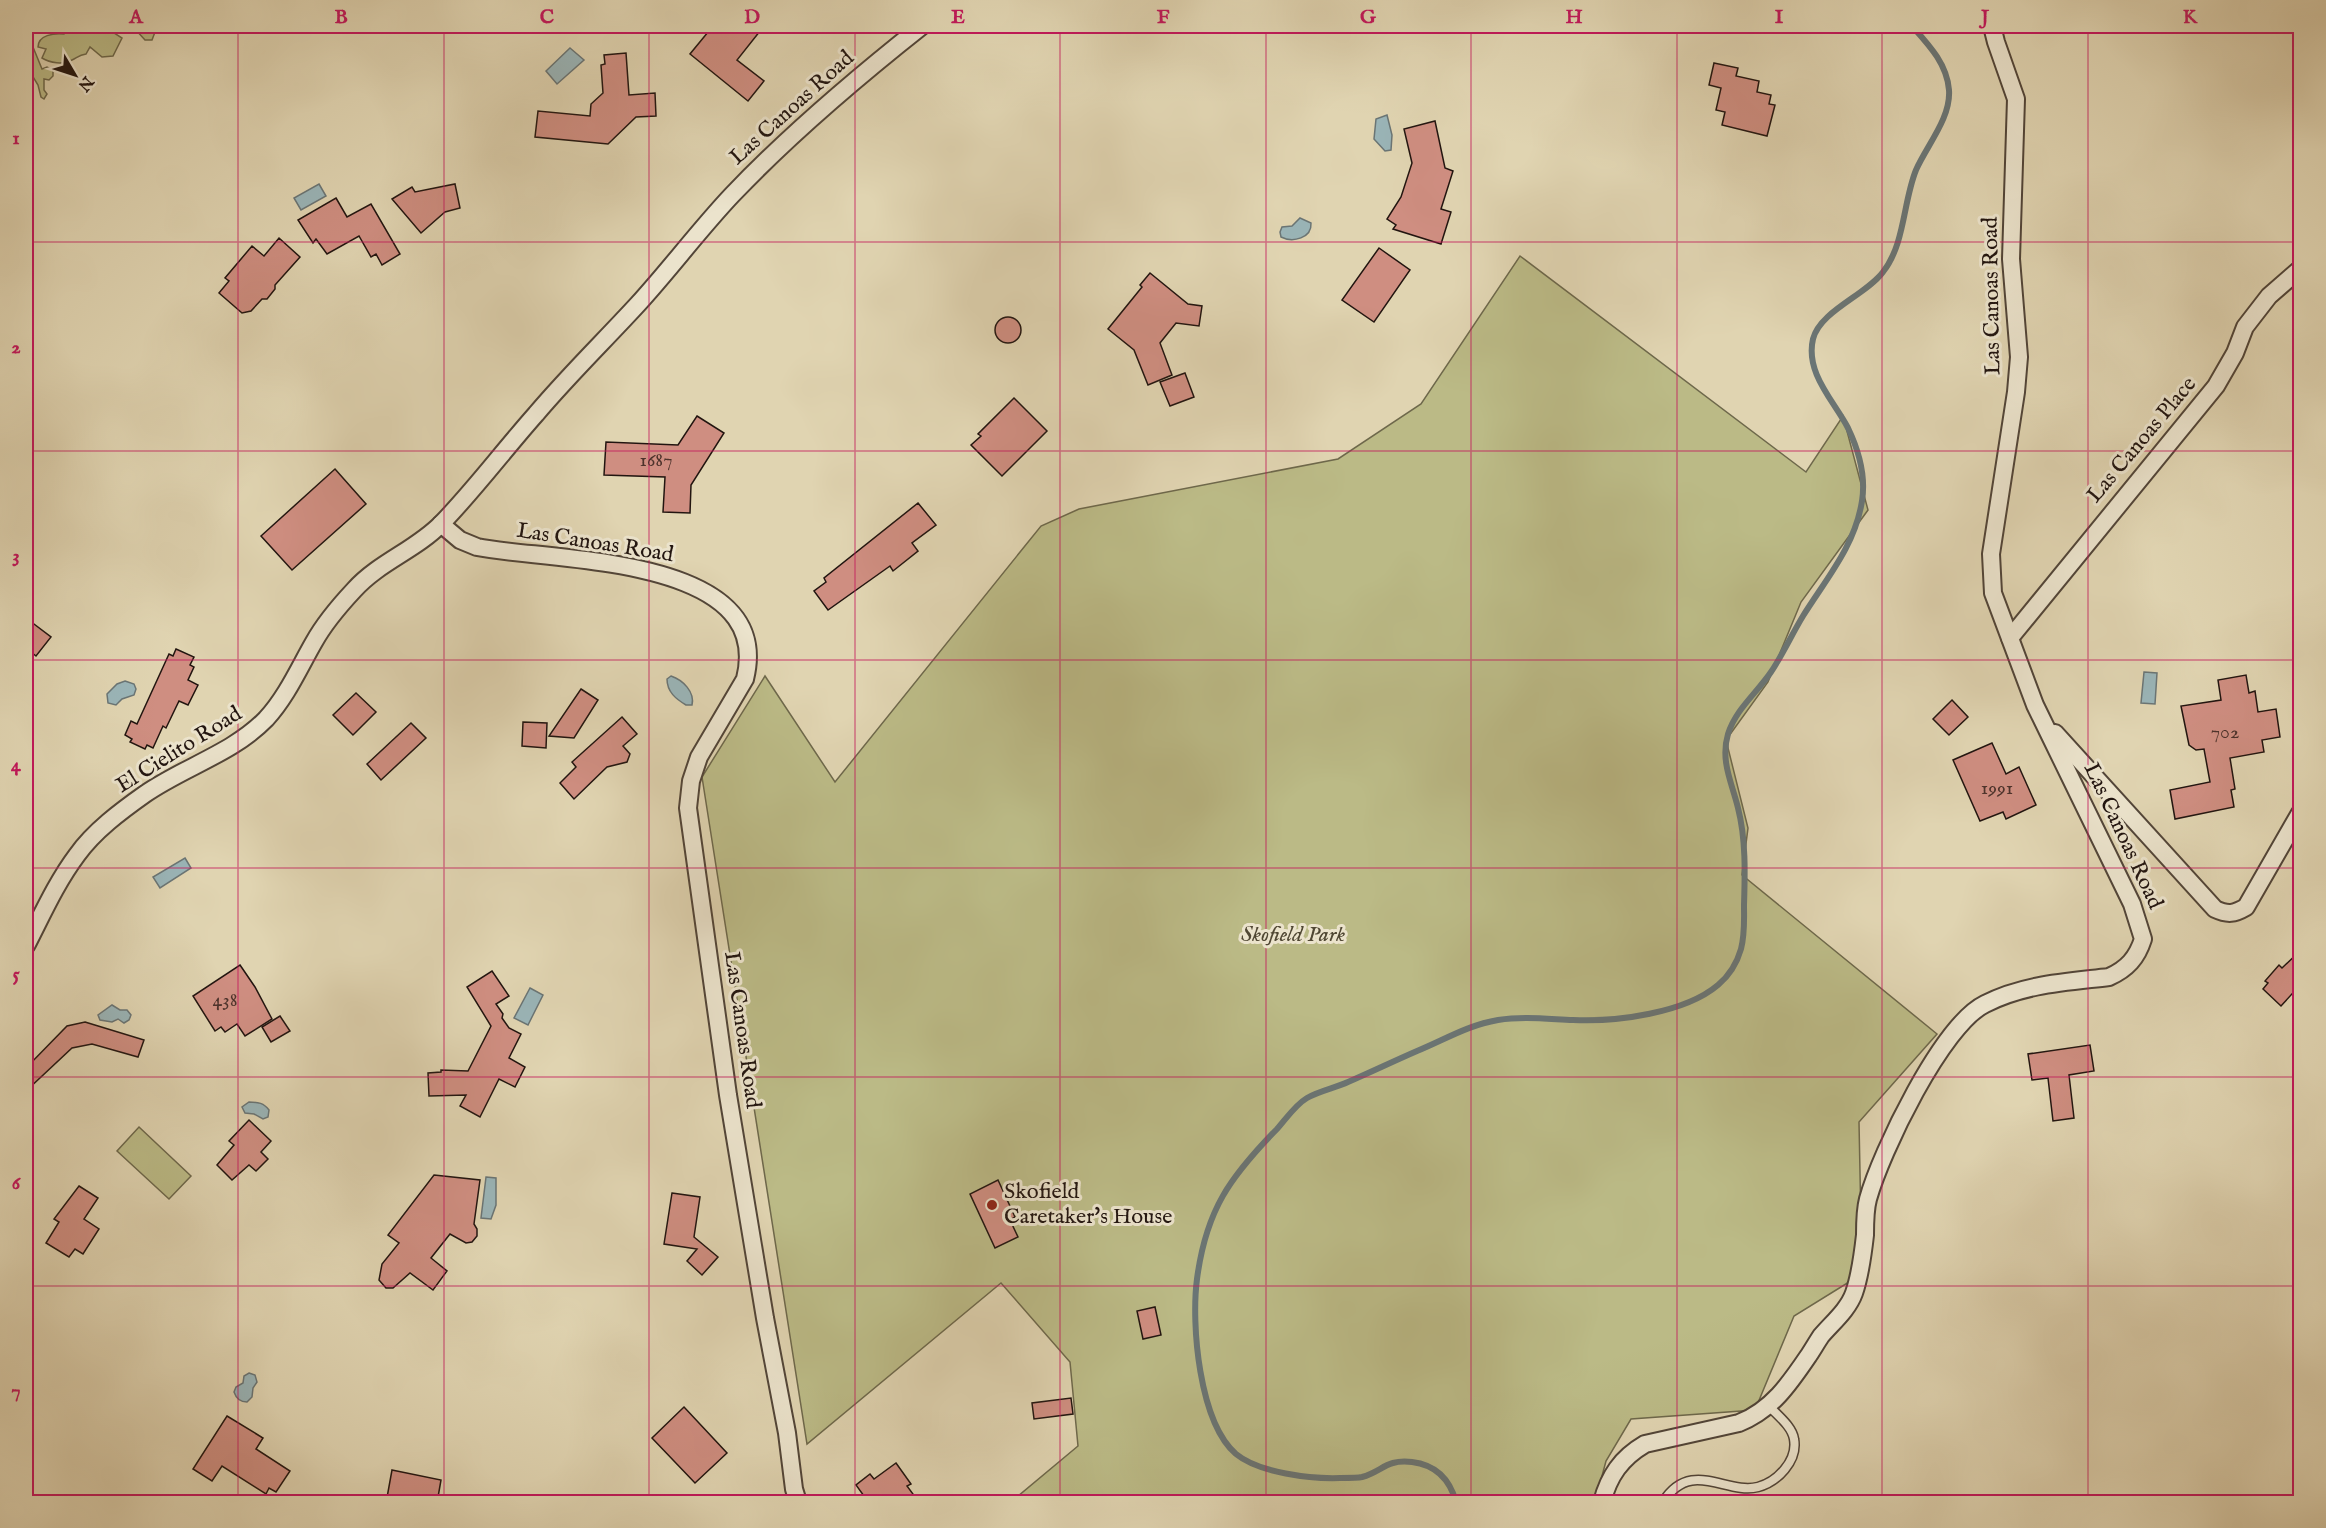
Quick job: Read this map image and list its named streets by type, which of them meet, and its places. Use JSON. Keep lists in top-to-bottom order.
{
  "streets": {
    "street": ["Las Canoas Road", "Las Canoas Place", "El Cielito Road"]
  },
  "crossings": [
    ["Las Canoas Road", "Las Canoas Place"],
    ["Las Canoas Road", "El Cielito Road"]
  ],
  "parks": ["Skofield Park"],
  "places": ["Skofield Caretaker's House"],
  "house_numbers": [
    "1687",
    "702",
    "1991",
    "438"
  ],
  "north": "bottom right",
  "grid": {
    "columns": [
      "A",
      "B",
      "C",
      "D",
      "E",
      "F",
      "G",
      "H",
      "I",
      "J",
      "K"
    ],
    "rows": [
      "1",
      "2",
      "3",
      "4",
      "5",
      "6",
      "7"
    ]
  }
}
